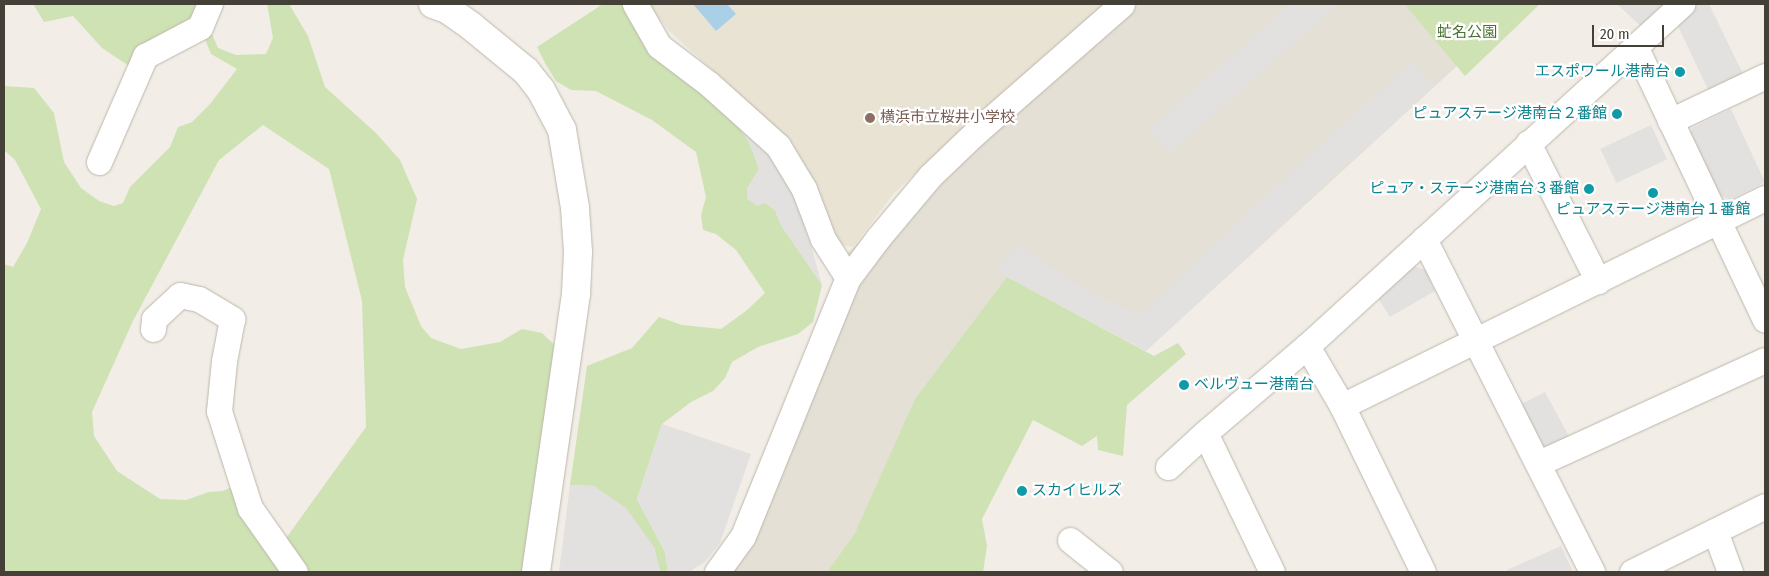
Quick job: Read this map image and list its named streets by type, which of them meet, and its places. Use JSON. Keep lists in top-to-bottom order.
{
  "parks": ["虻名公園"],
  "places": [
    "エスポワール港南台",
    "ピュアステージ港南台２番館",
    "横浜市立桜井小学校",
    "ピュア・ステージ港南台３番館",
    "ピュアステージ港南台１番館",
    "ベルヴュー港南台",
    "スカイヒルズ"
  ],
  "scale_bar": "20 m"
}
